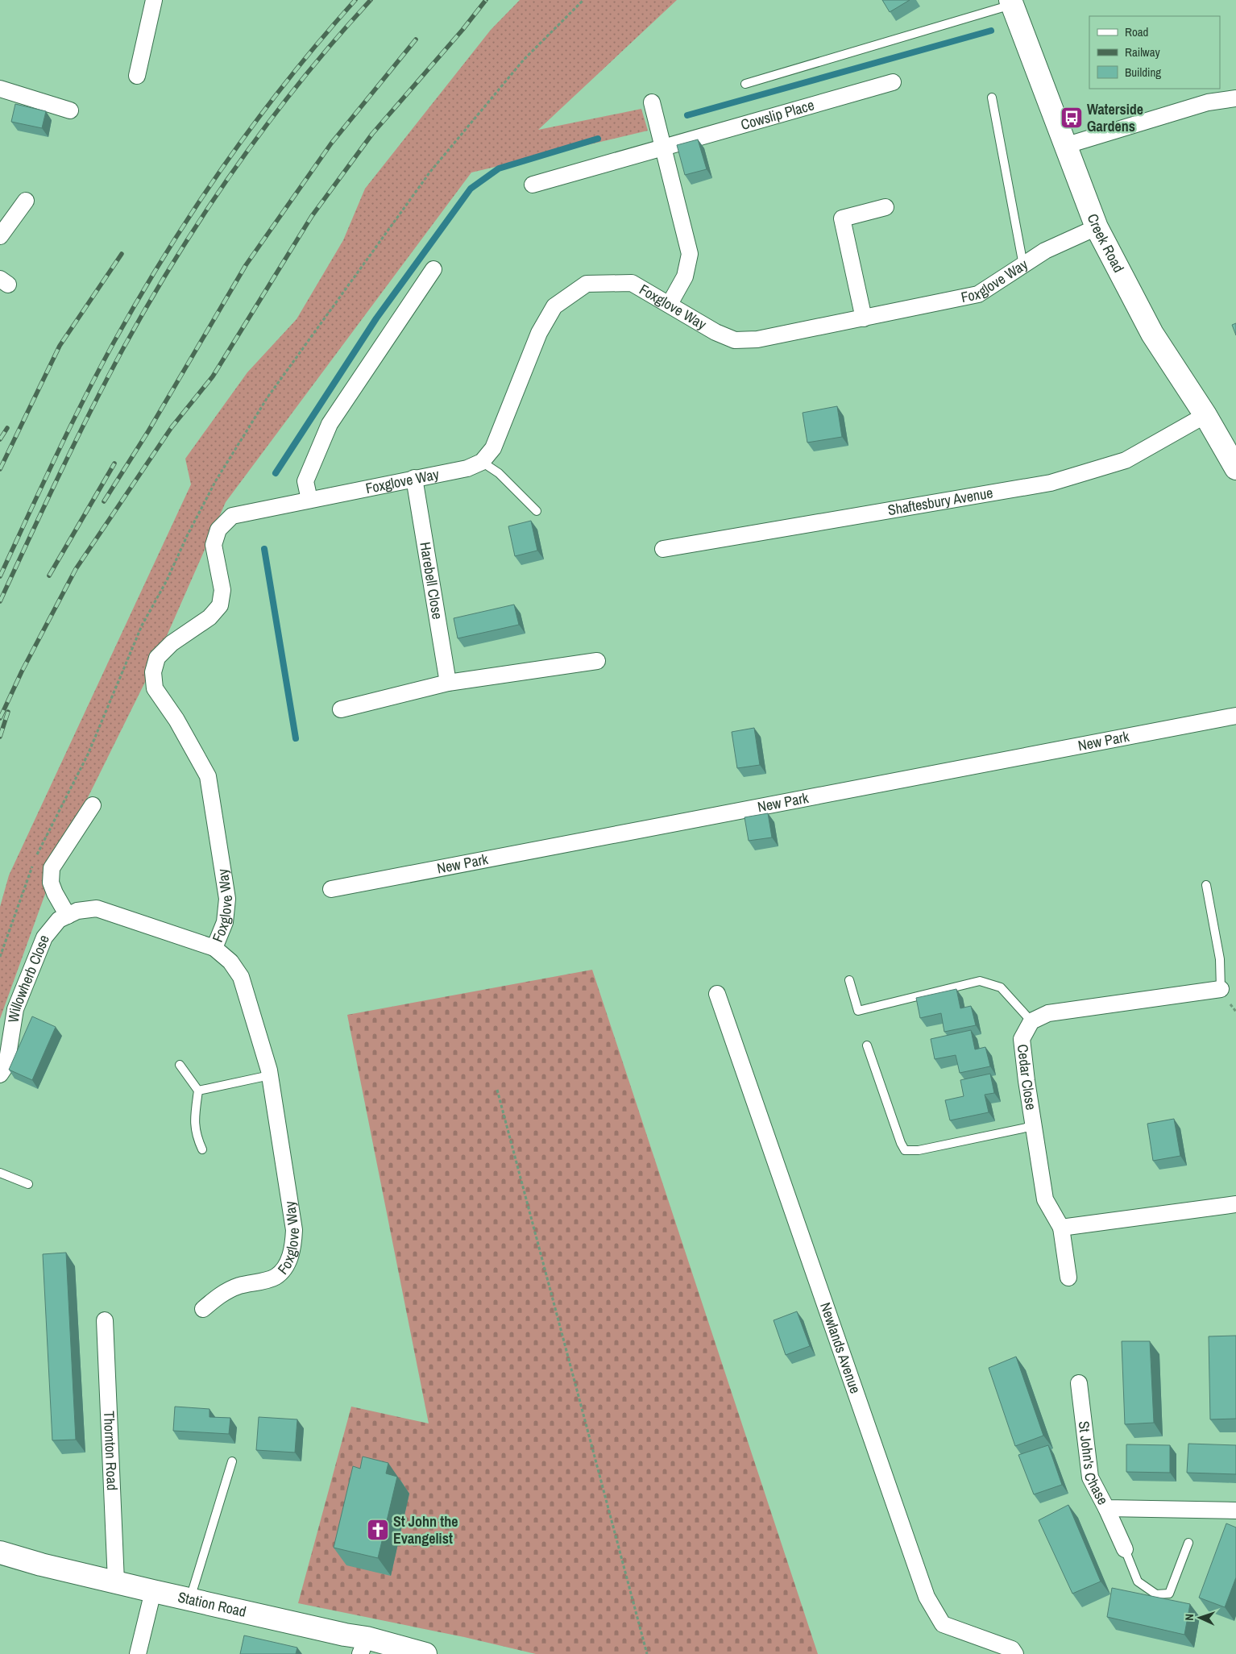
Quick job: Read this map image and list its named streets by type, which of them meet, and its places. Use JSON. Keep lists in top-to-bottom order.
{
  "streets": {
    "street": [
      "Cowslip Place",
      "Creek Road",
      "Foxglove Way",
      "Shaftesbury Avenue",
      "Harebell Close",
      "New Park",
      "Willowherb Close",
      "Cedar Close",
      "Newlands Avenue",
      "Thornton Road",
      "St John's Chase",
      "Station Road"
    ]
  },
  "crossings": [
    ["Creek Road", "Foxglove Way"],
    ["Creek Road", "Shaftesbury Avenue"],
    ["Foxglove Way", "Harebell Close"],
    ["Foxglove Way", "Willowherb Close"],
    ["Thornton Road", "Station Road"]
  ],
  "places": {
    "bus stop": ["Waterside Gardens"],
    "church": ["St John the Evangelist"]
  },
  "legend": ["Road", "Railway", "Building"],
  "north": "left"
}
